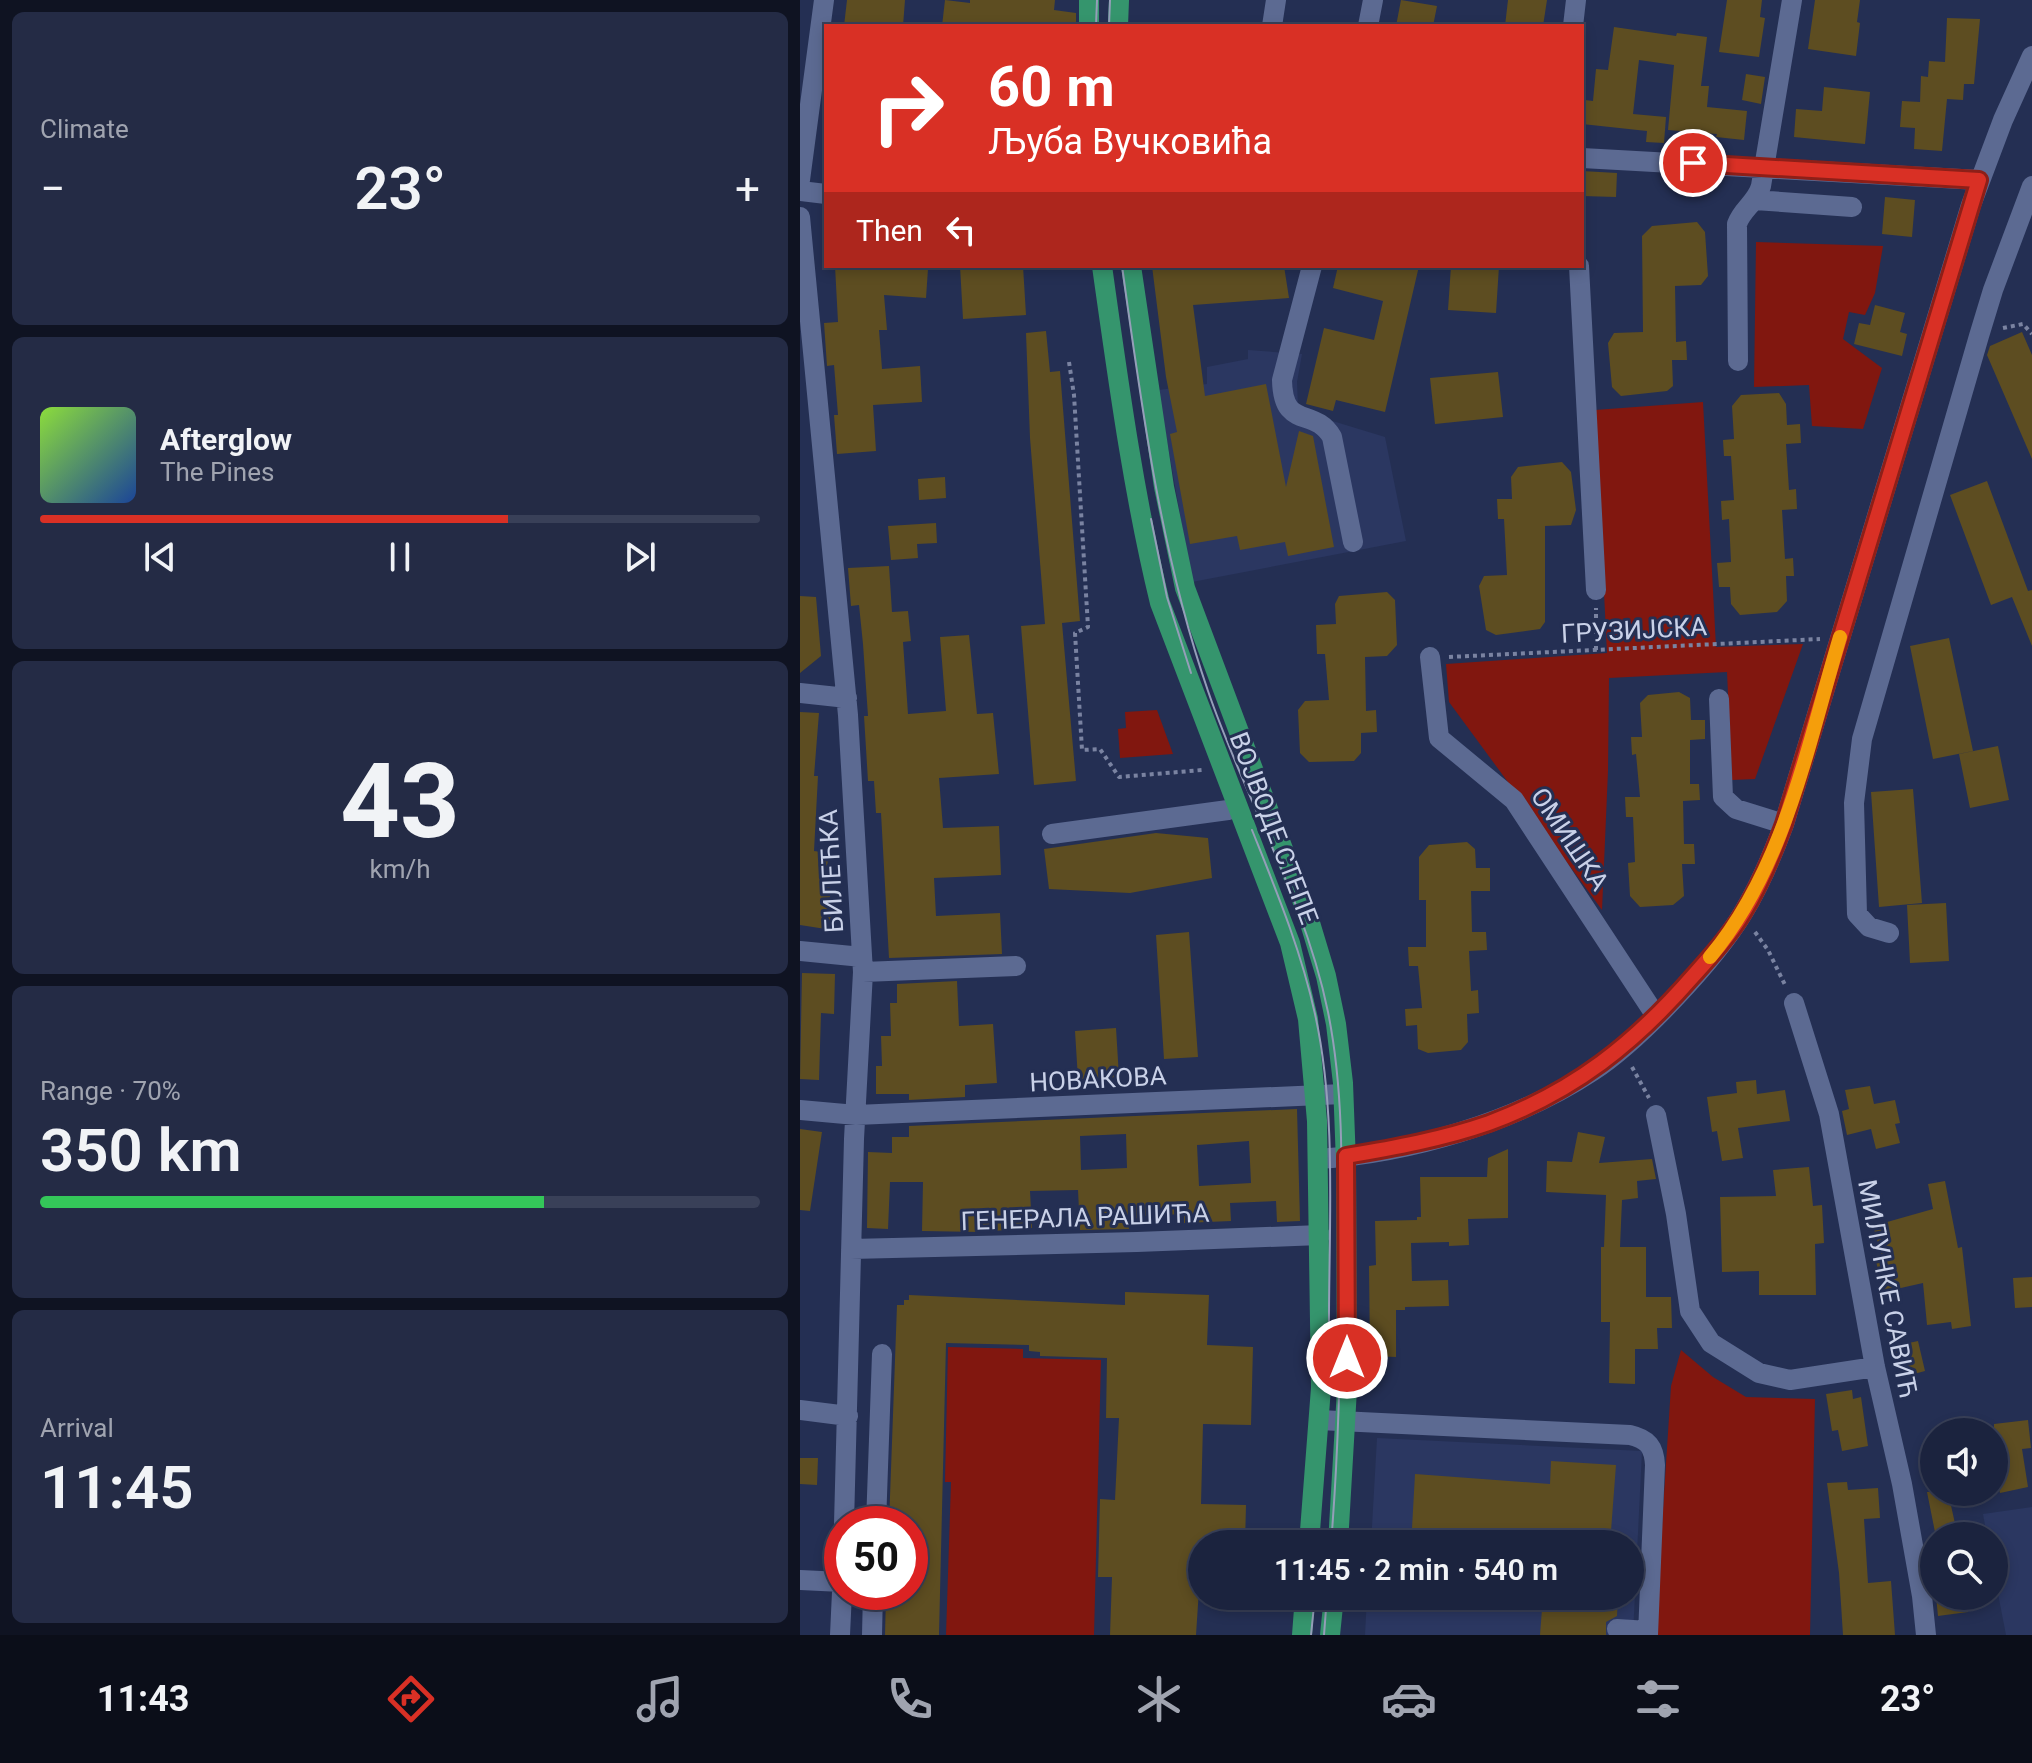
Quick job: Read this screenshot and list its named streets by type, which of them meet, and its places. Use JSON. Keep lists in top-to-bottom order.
{
  "streets": {
    "main road": ["ВОЈВОДЕ СТЕПЕ"],
    "street": [
      "ОМИШКА",
      "БИЛЕЋКА",
      "НОВАКОВА",
      "ГЕНЕРАЛА РАШИЋА",
      "МИЛУНКЕ САВИЋ"
    ],
    "path": ["ГРУЗИЈСКА"]
  },
  "crossings": [
    ["ГРУЗИЈСКА", "ОМИШКА"],
    ["ВОЈВОДЕ СТЕПЕ", "НОВАКОВА"],
    ["ВОЈВОДЕ СТЕПЕ", "ГЕНЕРАЛА РАШИЋА"],
    ["БИЛЕЋКА", "НОВАКОВА"],
    ["БИЛЕЋКА", "ГЕНЕРАЛА РАШИЋА"]
  ],
  "page": {
    "tile": [
      "Climate",
      ["43", "km/h"],
      ["Range · 70%", "350 km"],
      ["Arrival", "11:45"]
    ],
    "turn": ["60 m", "Љуба Вучковића"],
    "heat": ["−", "23°", "+"],
    "then": "Then",
    "song": ["Afterglow", "The Pines"],
    "limit": "50",
    "trip": "11:45 · 2 min · 540 m",
    "tabs": ["11:43", "23°"]
  }
}
